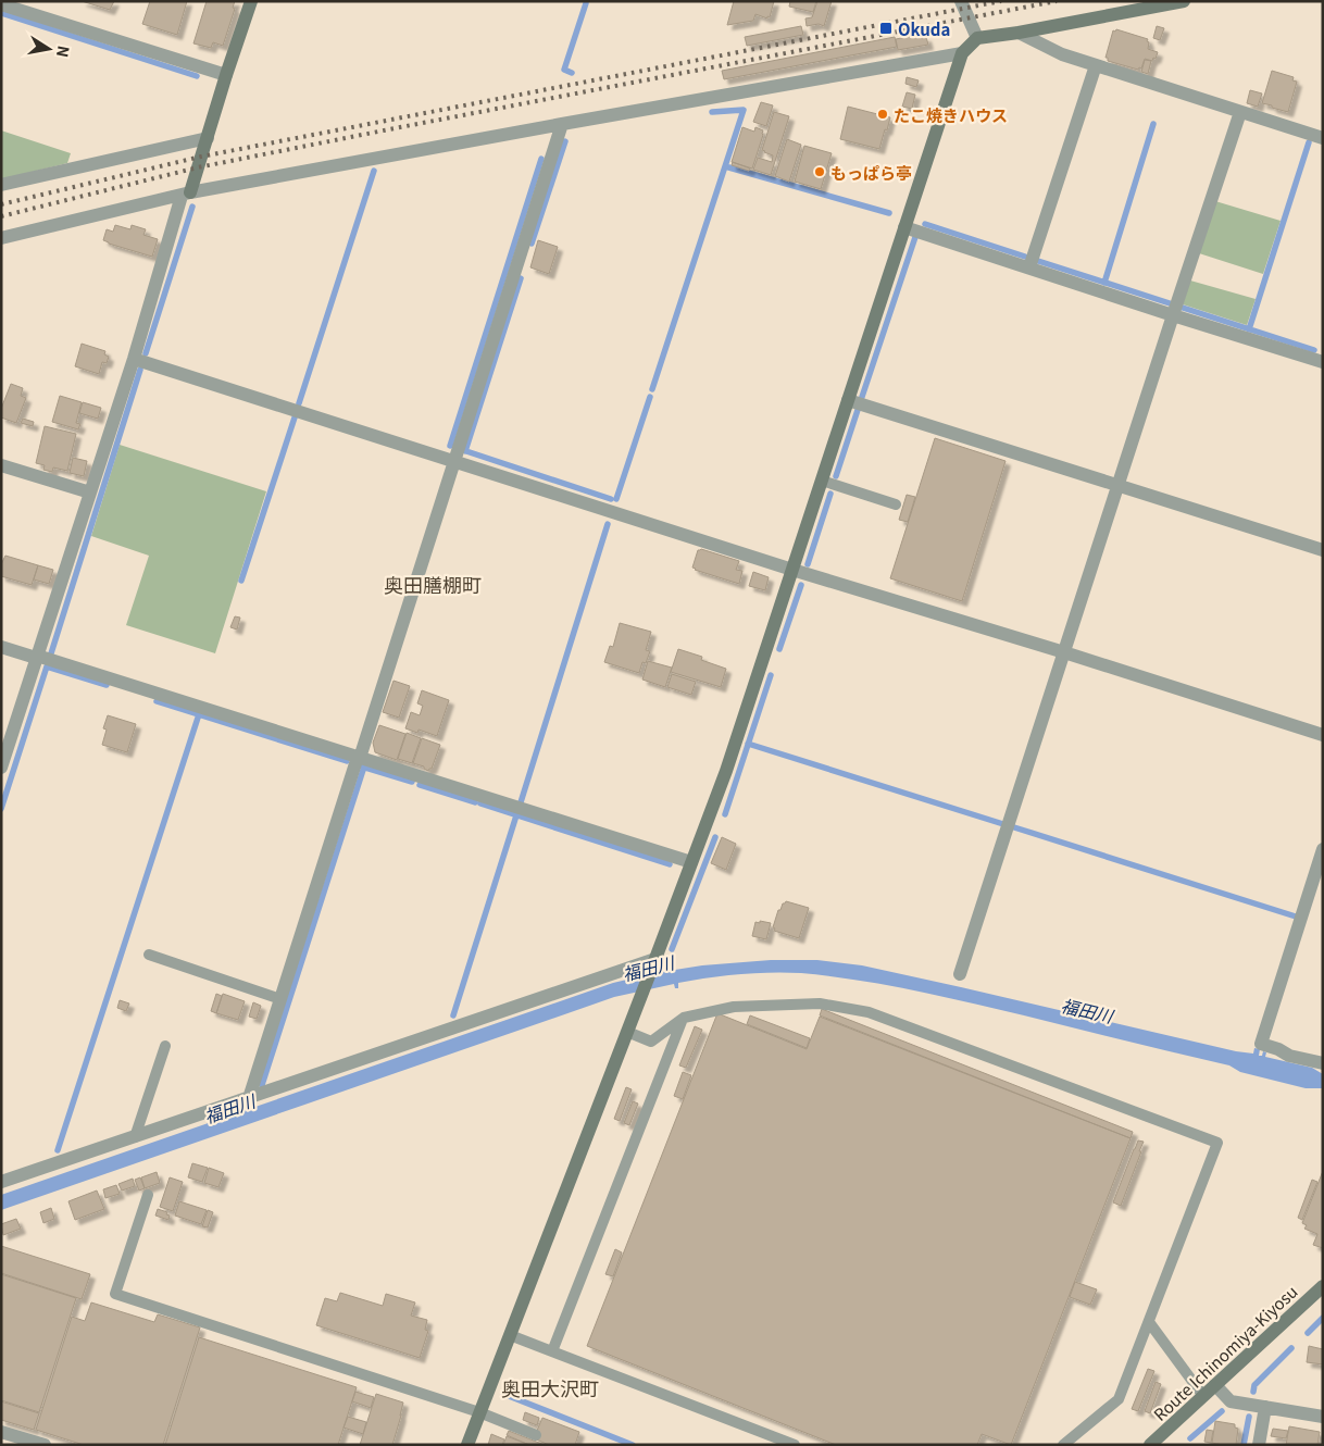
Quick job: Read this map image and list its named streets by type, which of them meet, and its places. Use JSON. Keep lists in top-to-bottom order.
{
  "streets": {
    "street": ["Route Ichinomiya-Kiyosu"]
  },
  "districts": ["奥田膳棚町", "奥田大沢町"],
  "water": ["福田川"],
  "places": {
    "transit": ["Okuda"],
    "other": ["たこ焼きハウス", "もっぱら亭"]
  },
  "north": "right"
}
